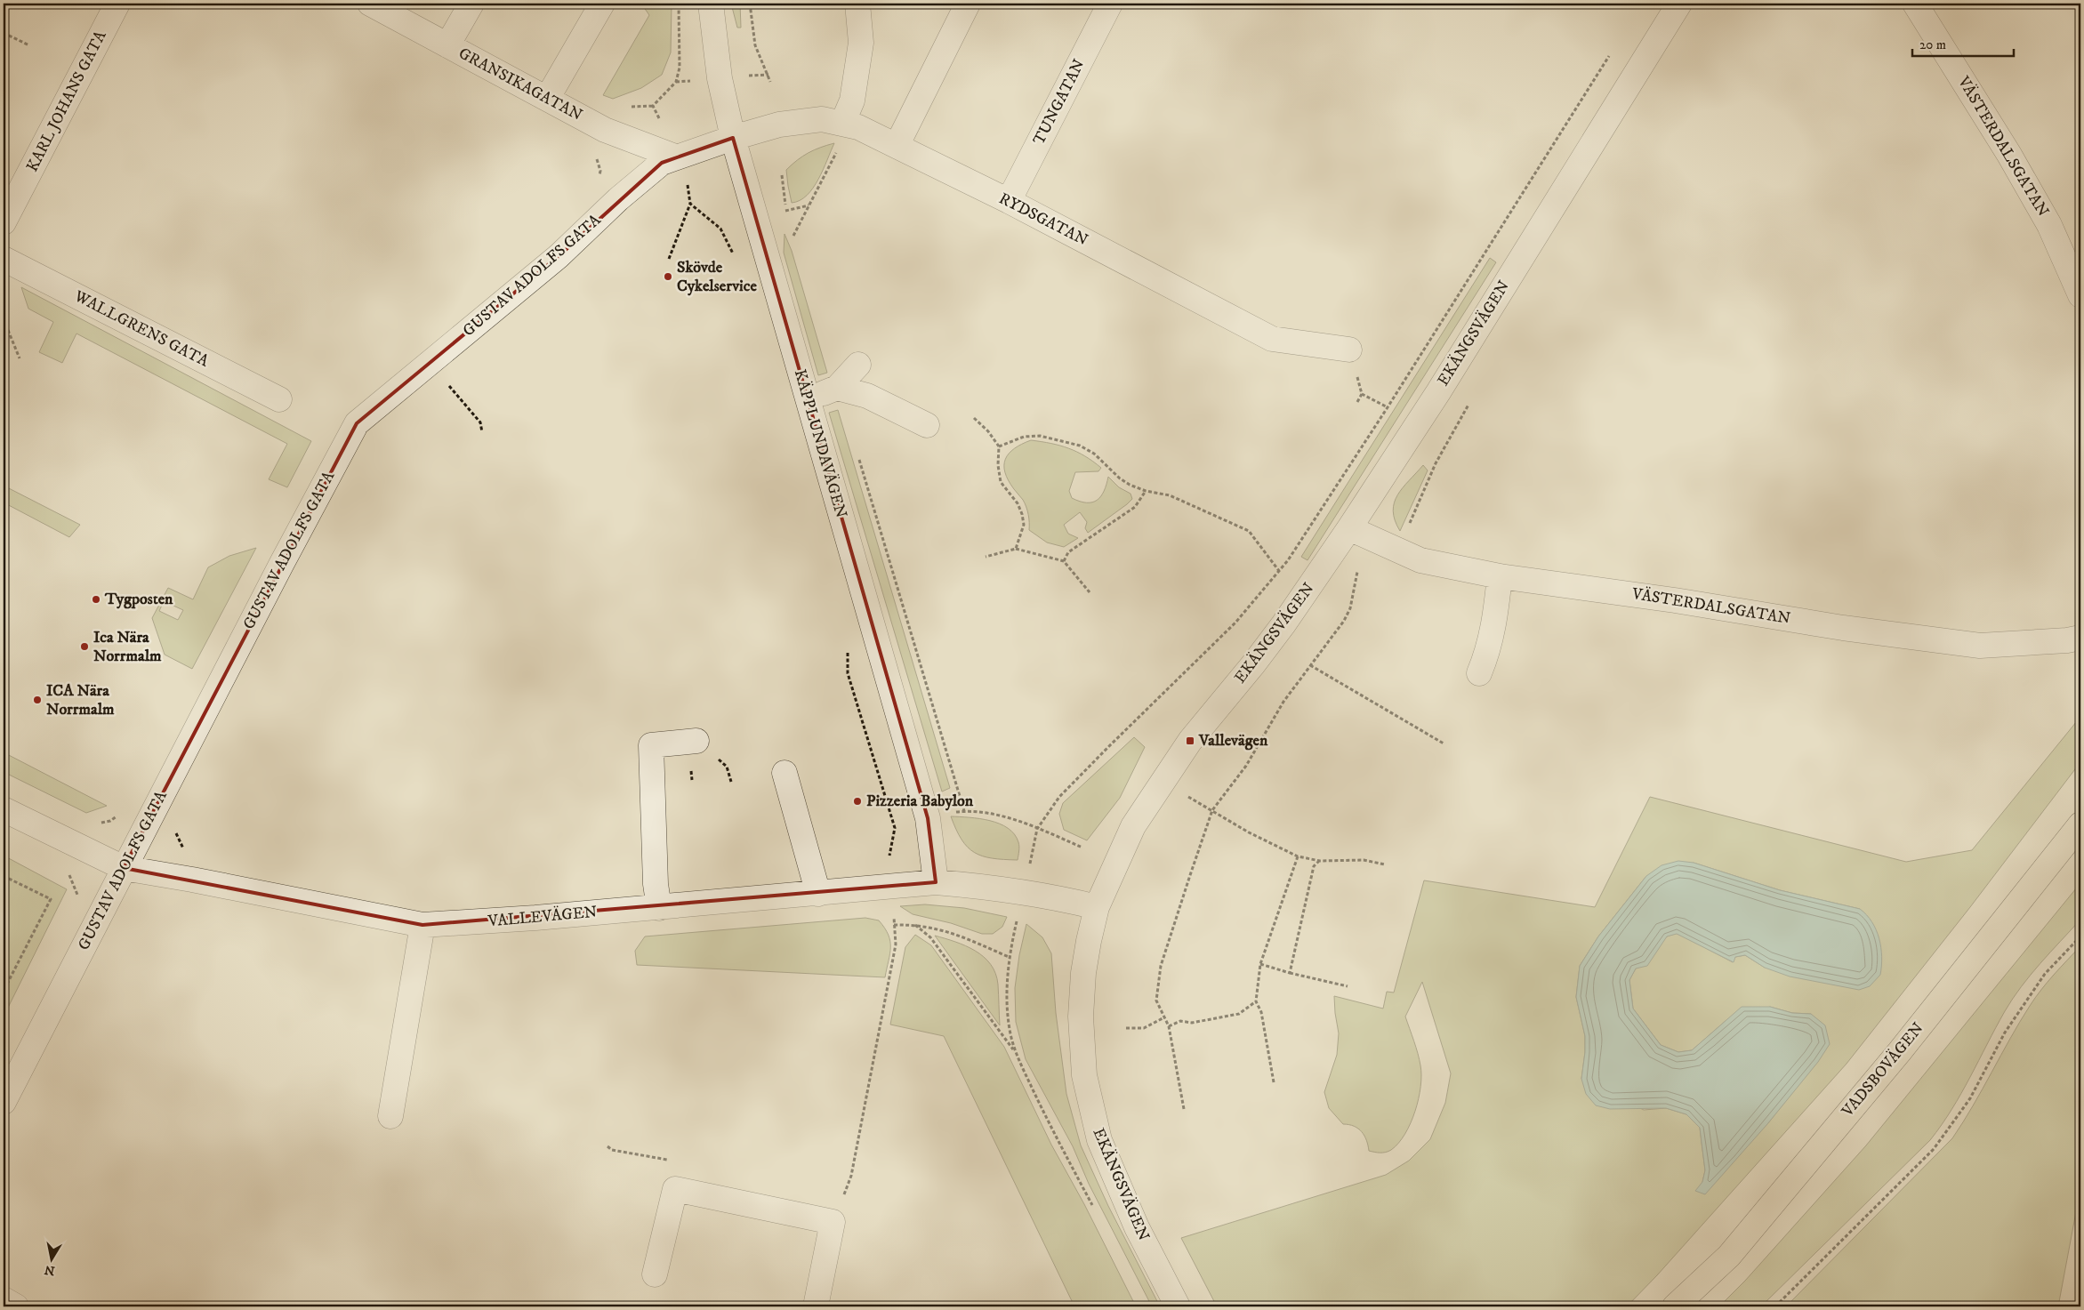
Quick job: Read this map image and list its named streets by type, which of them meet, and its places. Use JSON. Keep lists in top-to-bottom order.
{
  "streets": {
    "main road": ["VADSBOVÄGEN"],
    "street": [
      "GRANSIKAGATAN",
      "KARL JOHANS GATA",
      "TUNGATAN",
      "VÄSTERDALSGATAN",
      "RYDSGATAN",
      "GUSTAV ADOLFS GATA",
      "WALLGRENS GATA",
      "EKÄNGSVÄGEN",
      "KÄPPLUNDAVÄGEN",
      "VALLEVÄGEN"
    ]
  },
  "crossings": [
    ["GRANSIKAGATAN", "GUSTAV ADOLFS GATA"],
    ["TUNGATAN", "RYDSGATAN"],
    ["VÄSTERDALSGATAN", "EKÄNGSVÄGEN"],
    ["RYDSGATAN", "GUSTAV ADOLFS GATA"],
    ["RYDSGATAN", "KÄPPLUNDAVÄGEN"],
    ["GUSTAV ADOLFS GATA", "KÄPPLUNDAVÄGEN"],
    ["GUSTAV ADOLFS GATA", "VALLEVÄGEN"],
    ["EKÄNGSVÄGEN", "VALLEVÄGEN"],
    ["KÄPPLUNDAVÄGEN", "VALLEVÄGEN"]
  ],
  "places": {
    "other": [
      "Skövde Cykelservice",
      "Tygposten",
      "Ica Nära Norrmalm",
      "ICA Nära Norrmalm",
      "Pizzeria Babylon"
    ],
    "transit": ["Vallevägen"]
  },
  "scale_bar": "20 m",
  "north": "bottom"
}
